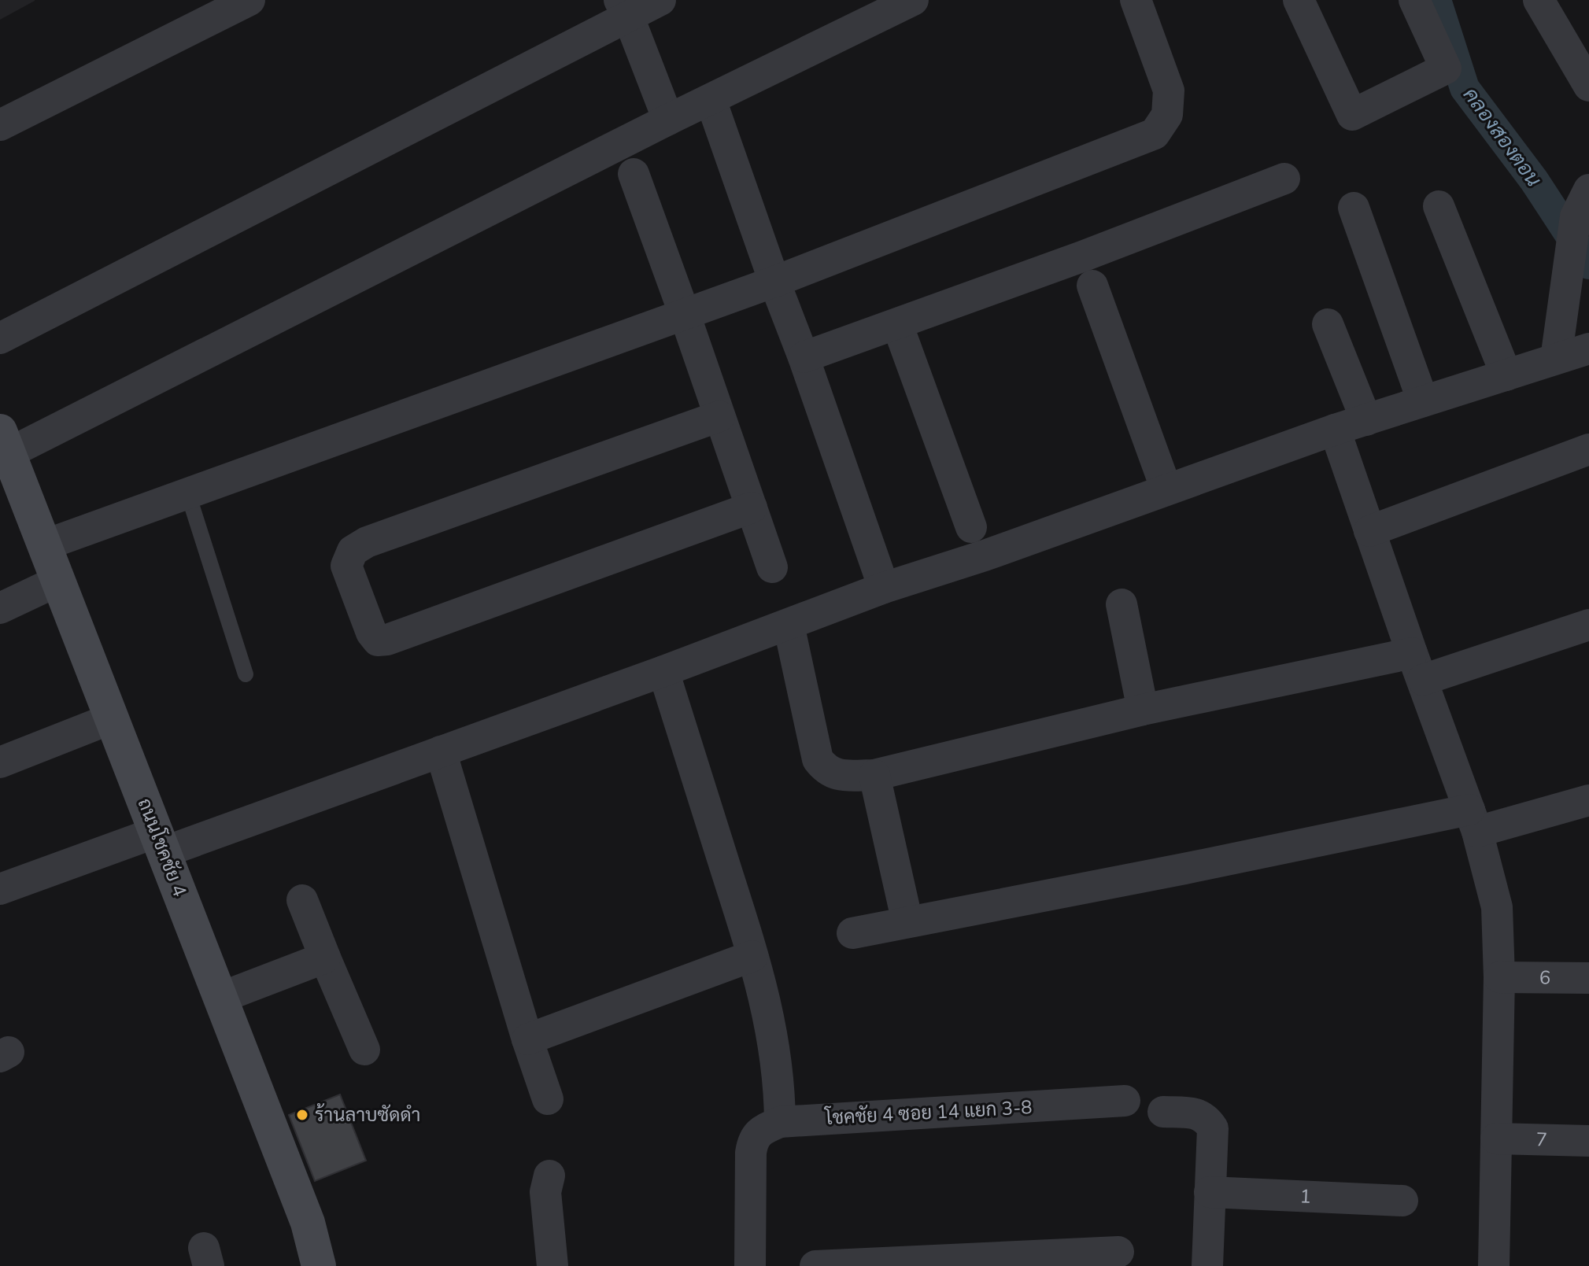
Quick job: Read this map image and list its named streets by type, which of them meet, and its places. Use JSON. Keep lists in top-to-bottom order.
{
  "streets": {
    "street": [
      "ถนนโชคชัย 4",
      "6",
      "โชคชัย 4 ซอย 14 แยก 3-8",
      "7",
      "1"
    ]
  },
  "water": ["คลองสองตอน"],
  "places": ["ร้านลาบซัดดำ"]
}
